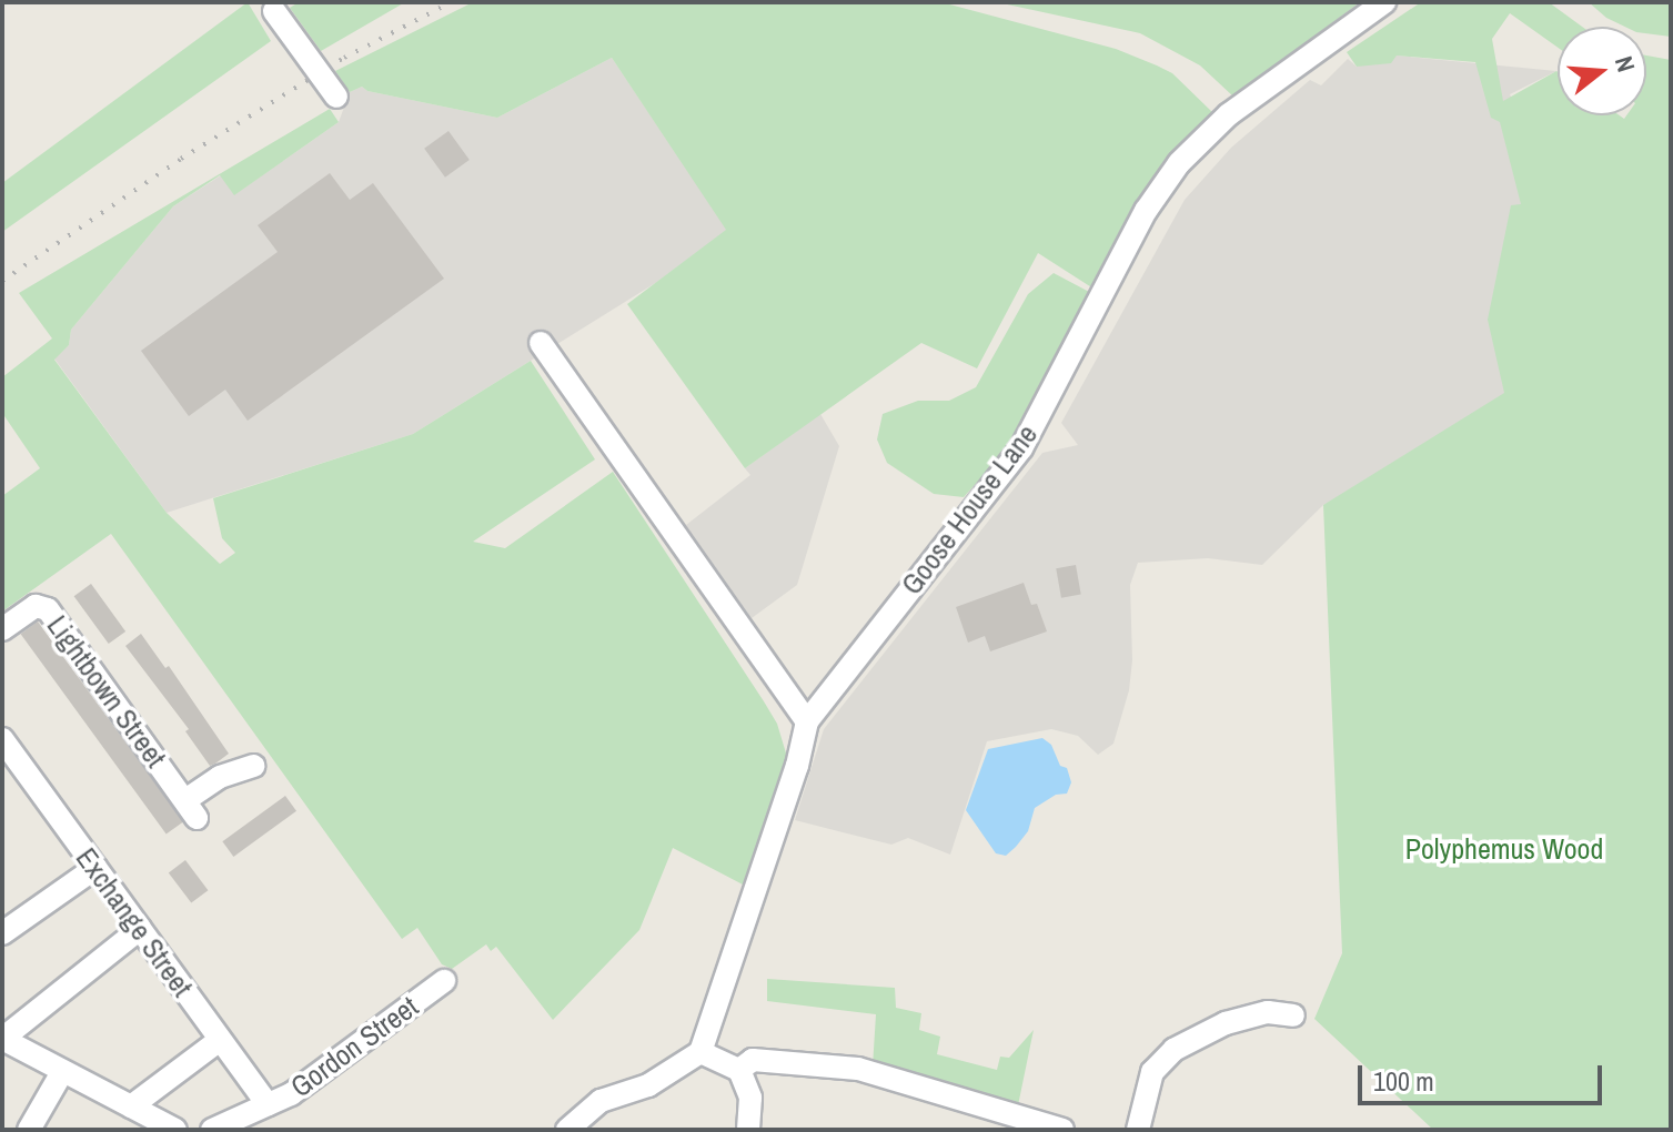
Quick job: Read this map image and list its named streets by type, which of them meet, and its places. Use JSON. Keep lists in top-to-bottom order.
{
  "streets": {
    "street": [
      "Goose House Lane",
      "Lightbown Street",
      "Exchange Street",
      "Gordon Street"
    ]
  },
  "crossings": [
    ["Exchange Street", "Gordon Street"]
  ],
  "parks": ["Polyphemus Wood"],
  "scale_bar": "100 m",
  "north": "right"
}
